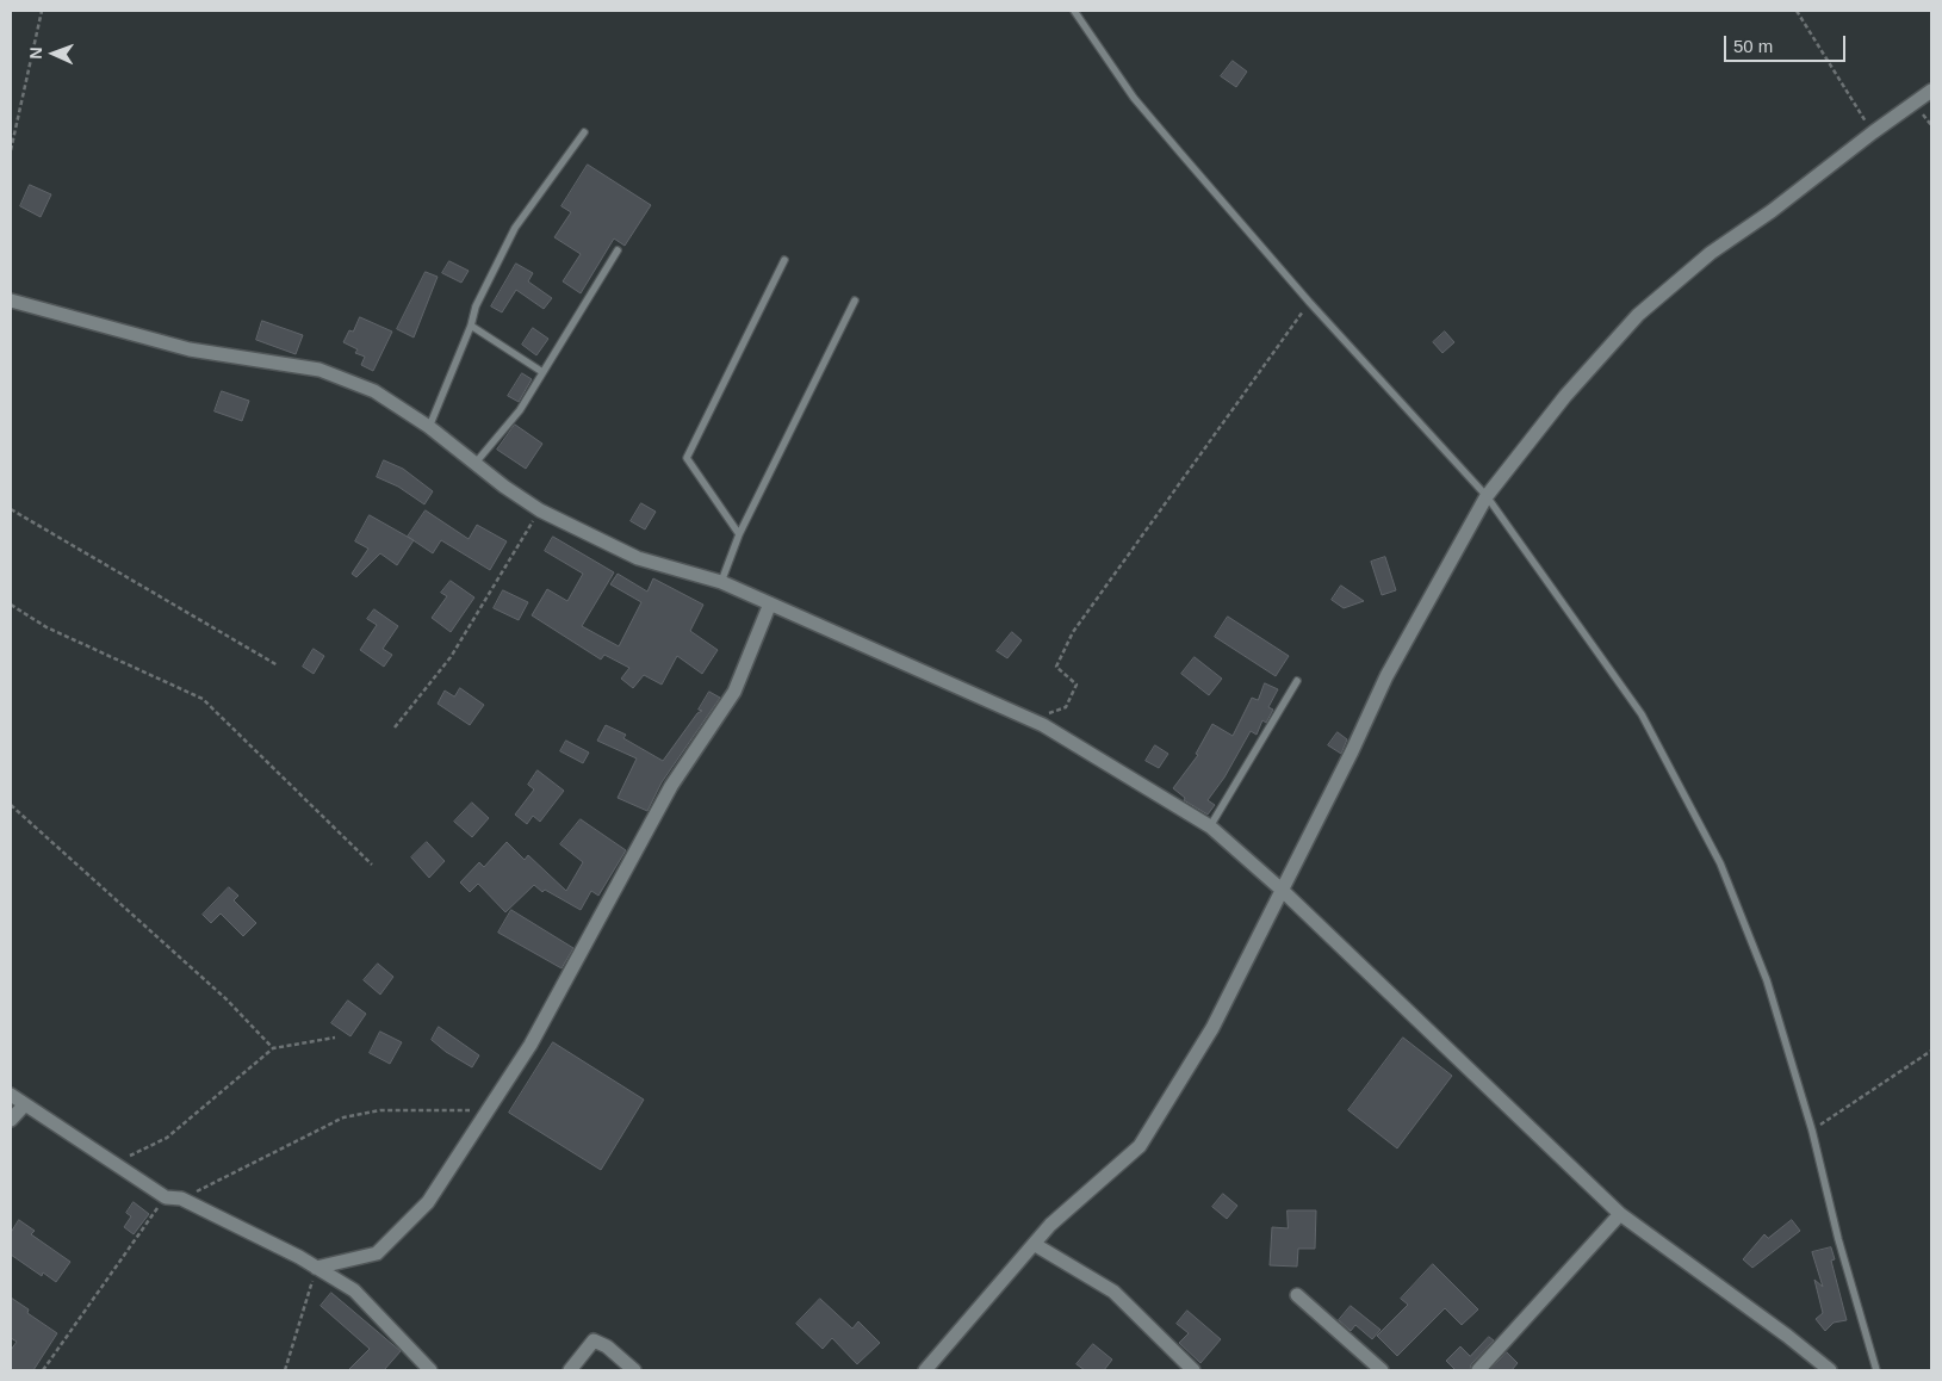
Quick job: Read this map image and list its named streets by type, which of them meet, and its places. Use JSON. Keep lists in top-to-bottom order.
{
  "scale_bar": "50 m",
  "north": "left"
}
